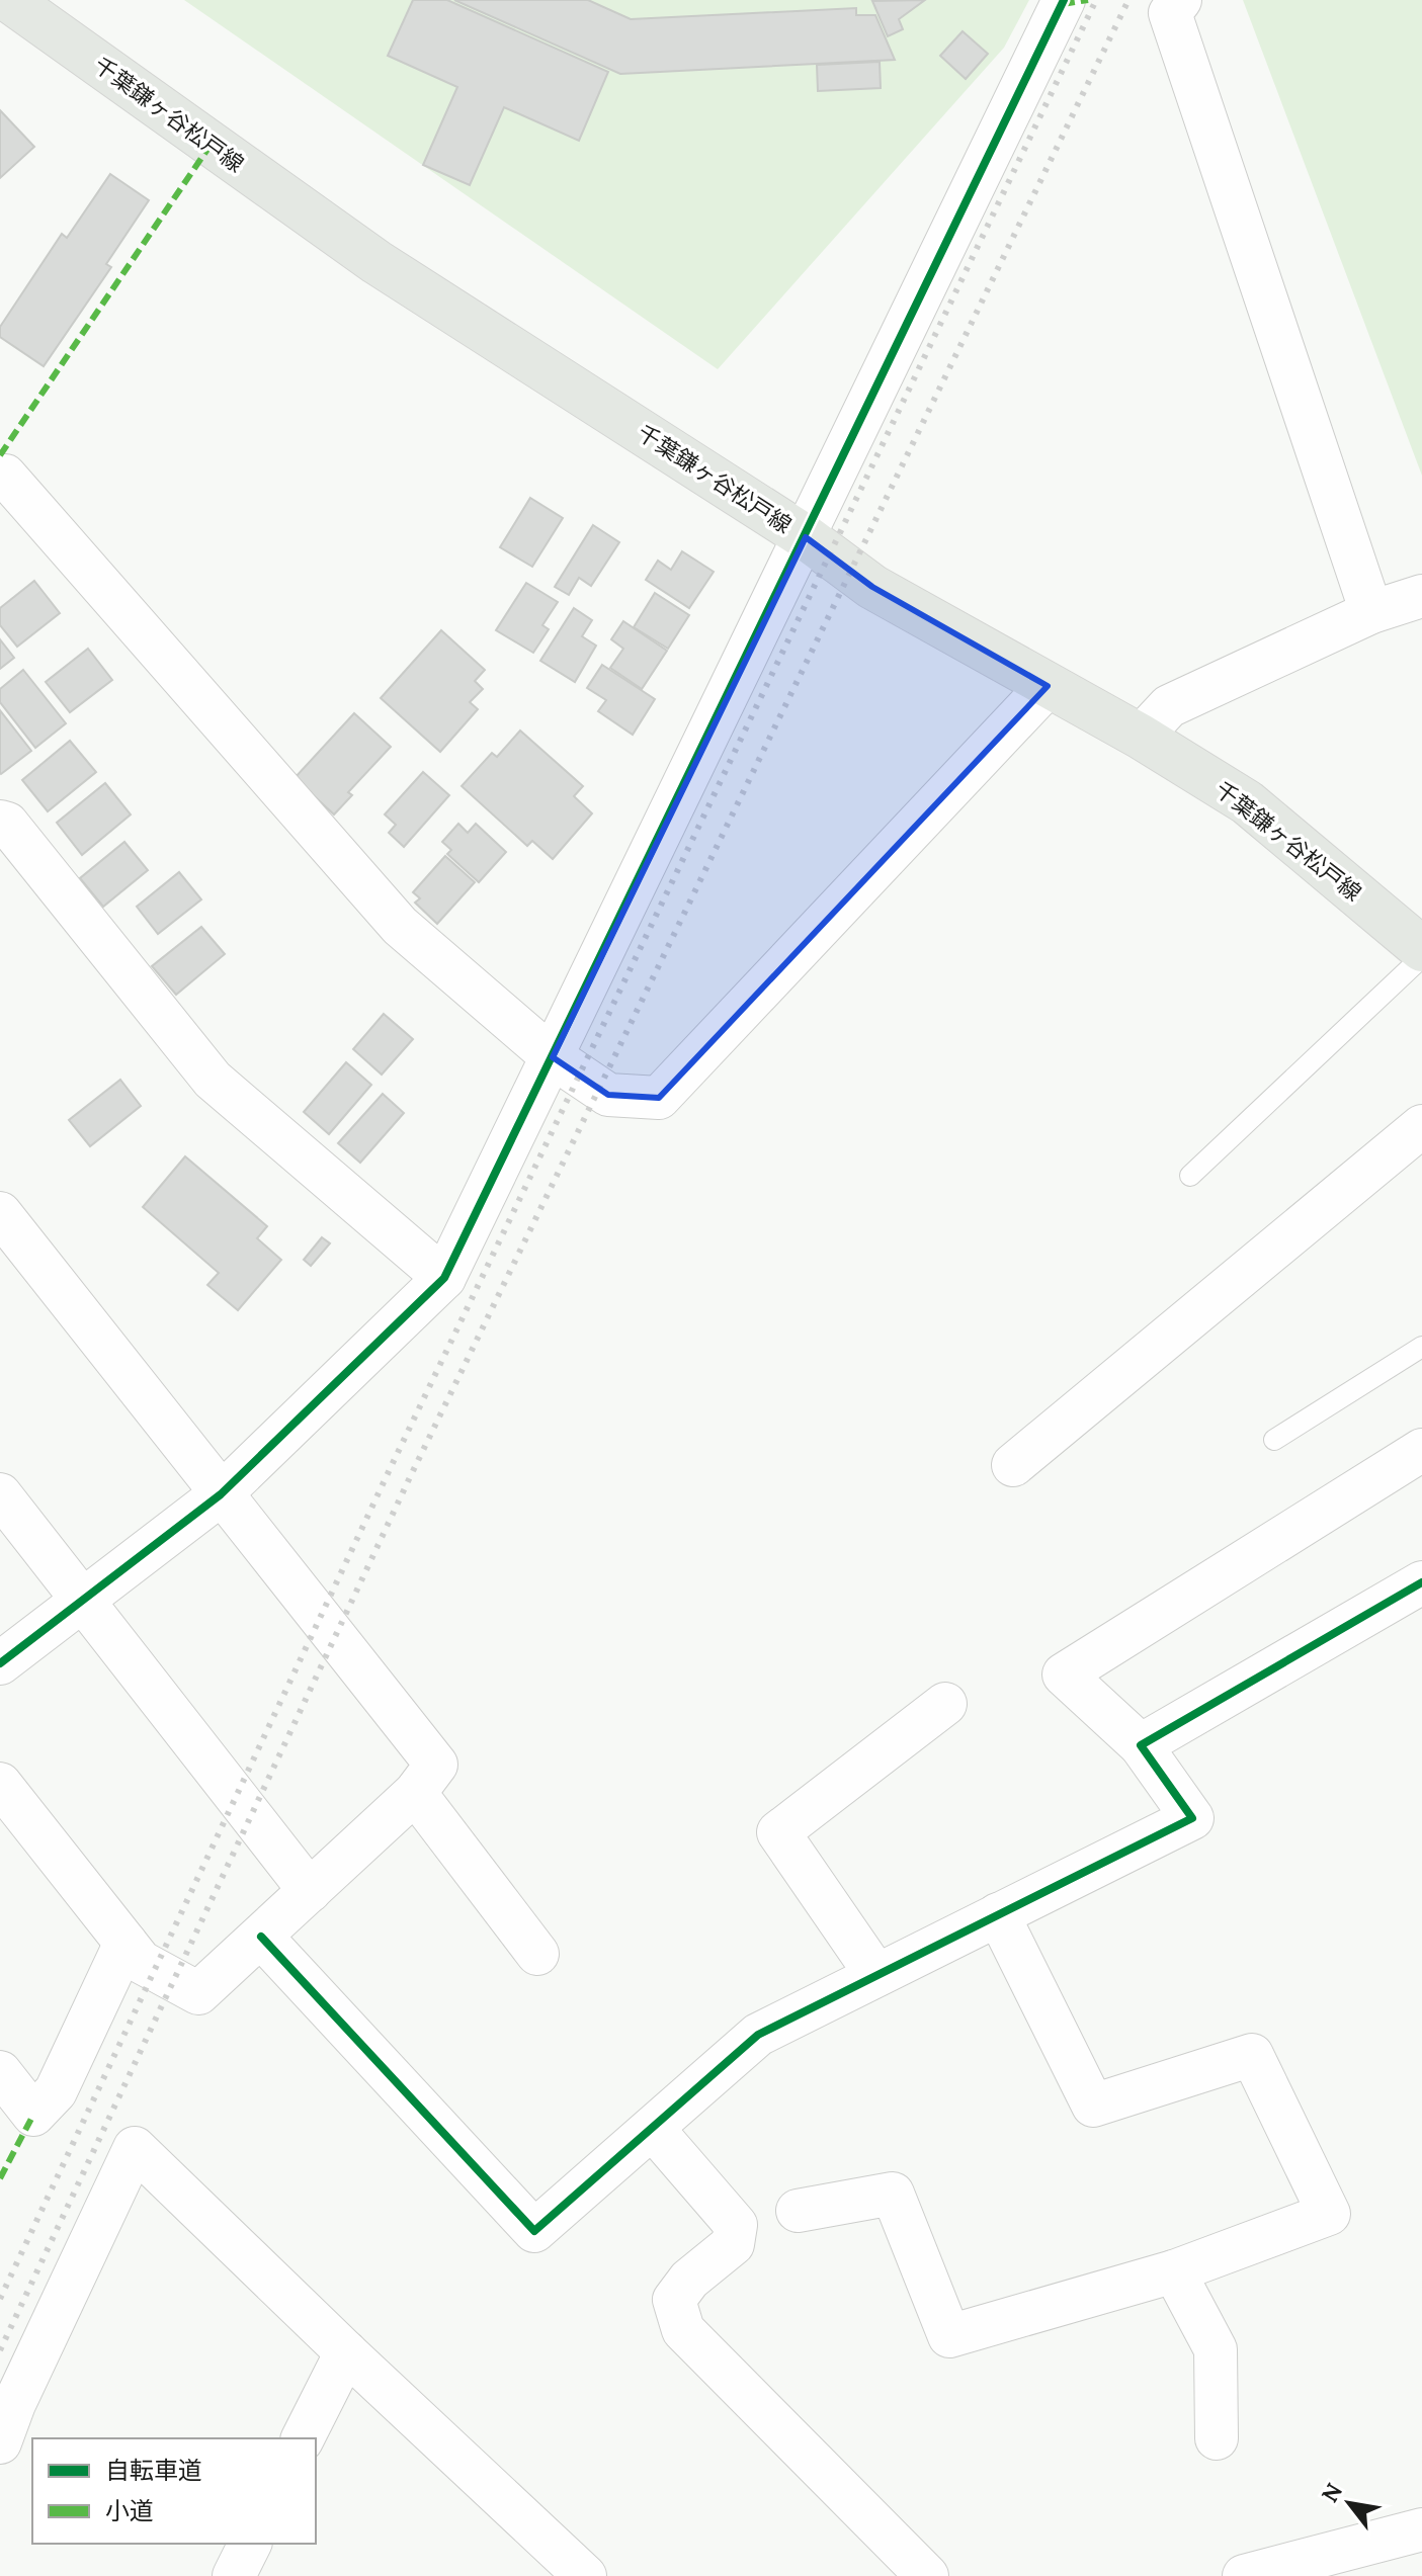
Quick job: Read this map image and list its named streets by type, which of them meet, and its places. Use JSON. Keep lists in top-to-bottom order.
{
  "streets": {
    "main road": ["千葉鎌ヶ谷松戸線"]
  },
  "legend": ["自転車道", "小道"],
  "north": "top left"
}
